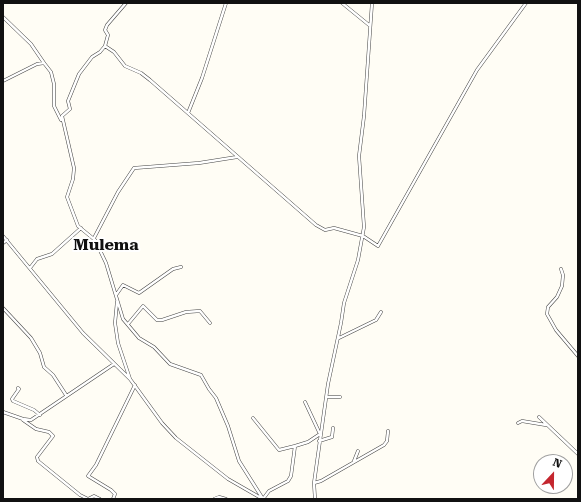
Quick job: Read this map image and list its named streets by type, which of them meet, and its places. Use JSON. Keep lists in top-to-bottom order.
{
  "districts": ["Mulema"],
  "north": "top"
}
